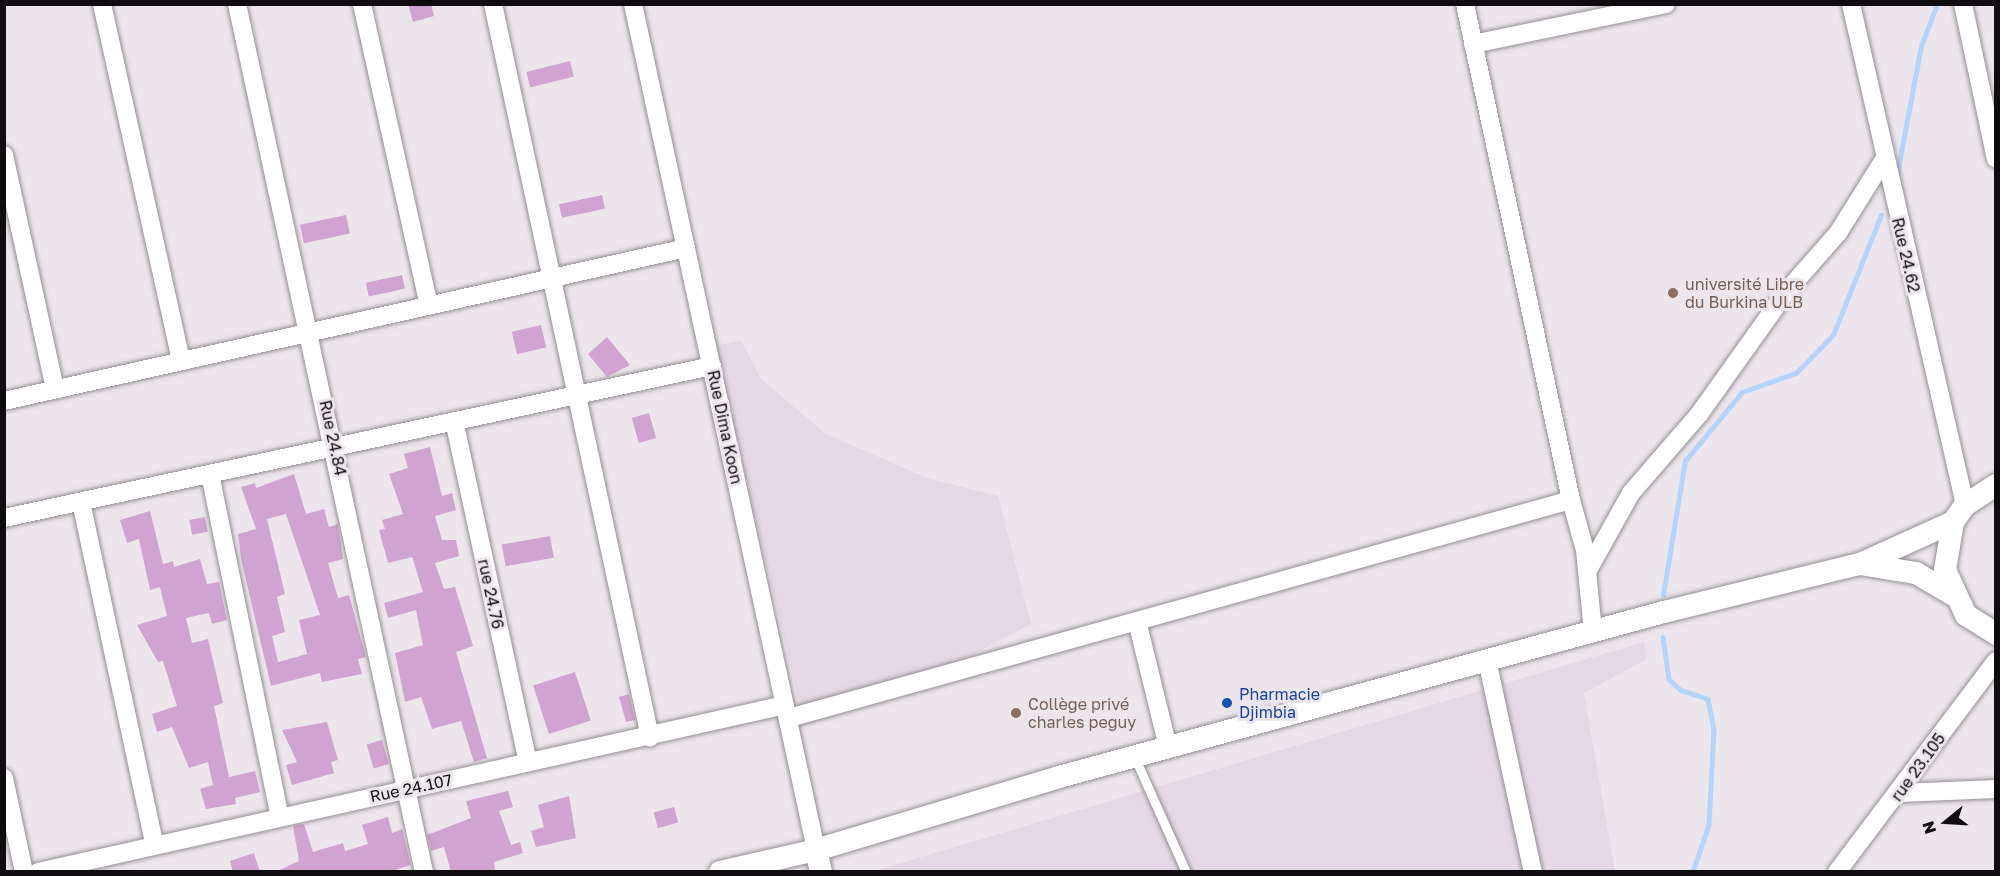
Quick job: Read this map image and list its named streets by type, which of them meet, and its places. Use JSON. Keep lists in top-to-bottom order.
{
  "streets": {
    "street": [
      "Rue 24.62",
      "Rue Dima Koon",
      "Rue 24.84",
      "rue 24.76",
      "rue 23.105",
      "Rue 24.107"
    ]
  },
  "crossings": [
    ["Rue Dima Koon", "Rue 24.107"],
    ["Rue 24.84", "Rue 24.107"],
    ["rue 24.76", "Rue 24.107"]
  ],
  "places": ["université Libre du Burkina ULB", "Pharmacie Djimbia", "Collège privé charles peguy"],
  "north": "left"
}
